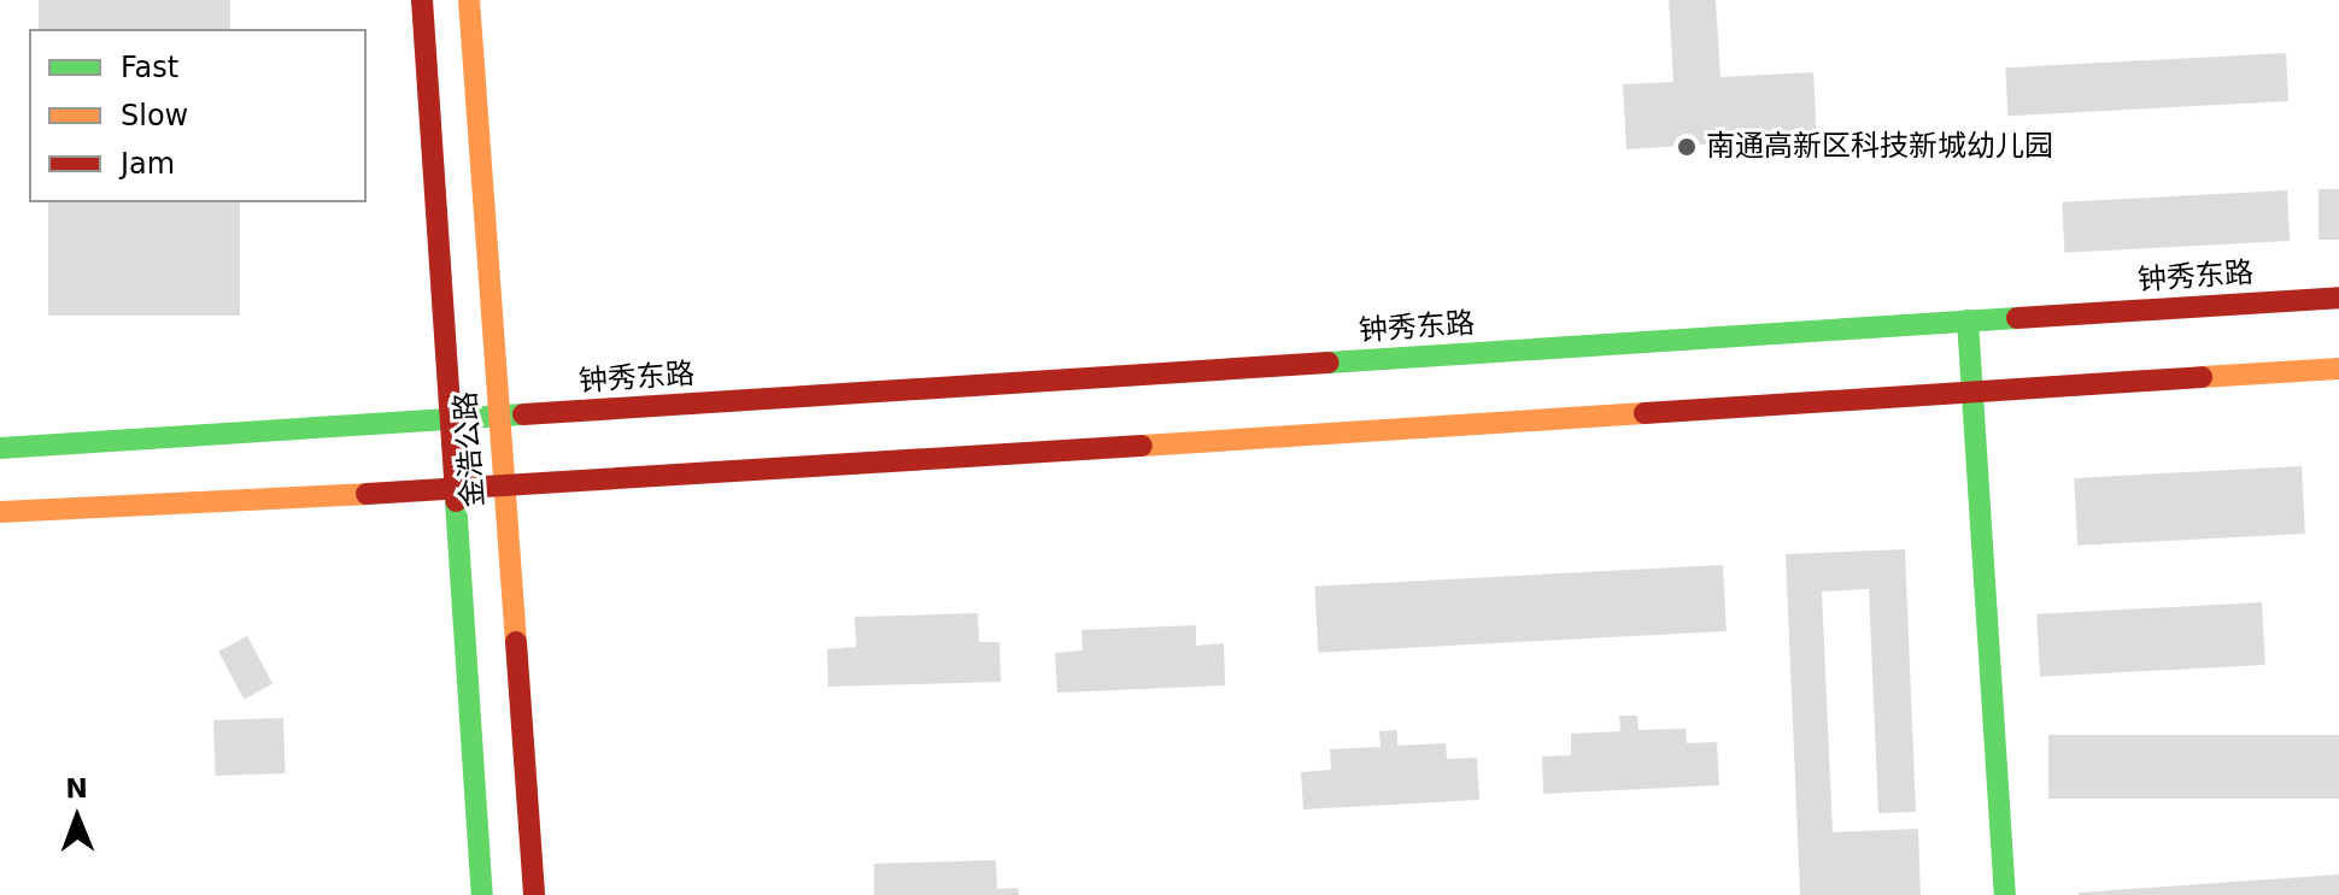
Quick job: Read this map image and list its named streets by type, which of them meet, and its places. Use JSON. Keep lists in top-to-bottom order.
{
  "streets": {
    "main road": ["钟秀东路", "金浩公路"]
  },
  "crossings": [
    ["钟秀东路", "金浩公路"]
  ],
  "places": ["南通高新区科技新城幼儿园"],
  "legend": ["Fast", "Slow", "Jam"],
  "north": "top"
}
